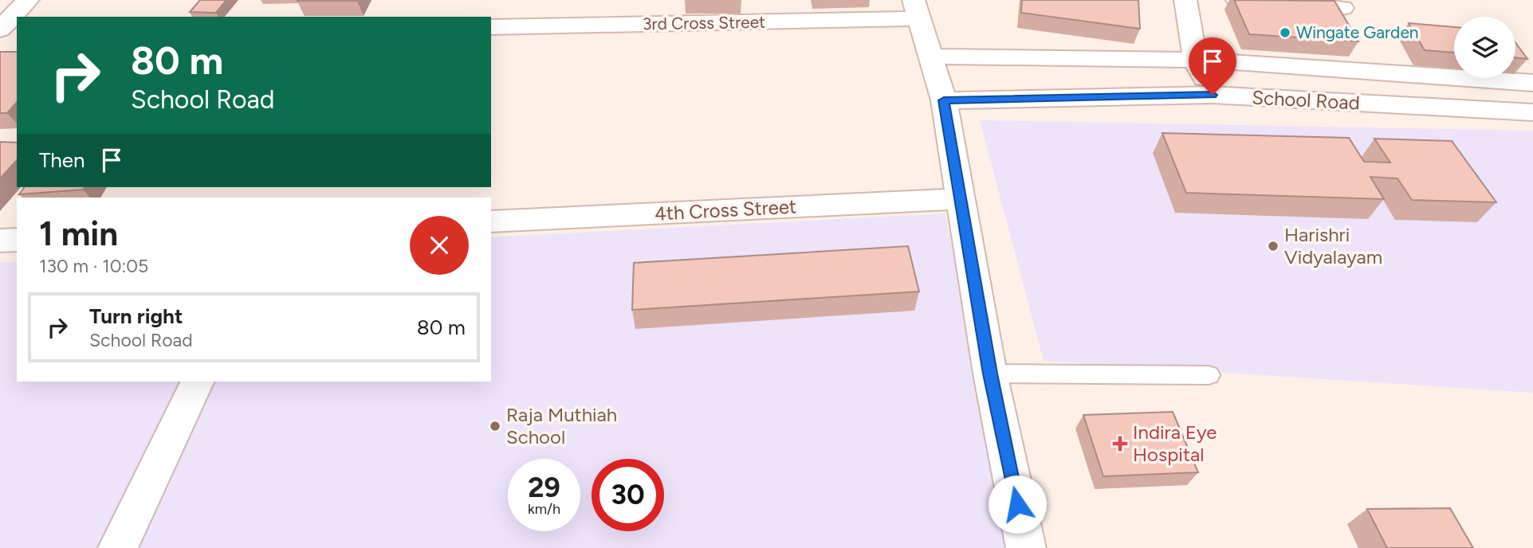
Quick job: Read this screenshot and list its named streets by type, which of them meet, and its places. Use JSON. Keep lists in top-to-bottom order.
{
  "streets": {
    "street": ["3rd Cross Street", "School Road", "4th Cross Street"]
  },
  "places": {
    "other": ["Wingate Garden", "Harishri Vidyalayam", "Raja Muthiah School"],
    "health": ["Indira Eye Hospital"]
  },
  "page": {
    "turn": ["80 m", "School Road"],
    "then": "Then",
    "heading": ["1 min", "130 m · 10:05"],
    "list": [
      {
        "name": "Turn right",
        "note": "School Road",
        "value": "80 m"
      }
    ],
    "speed": "29 km/h",
    "limit": "30"
  }
}
